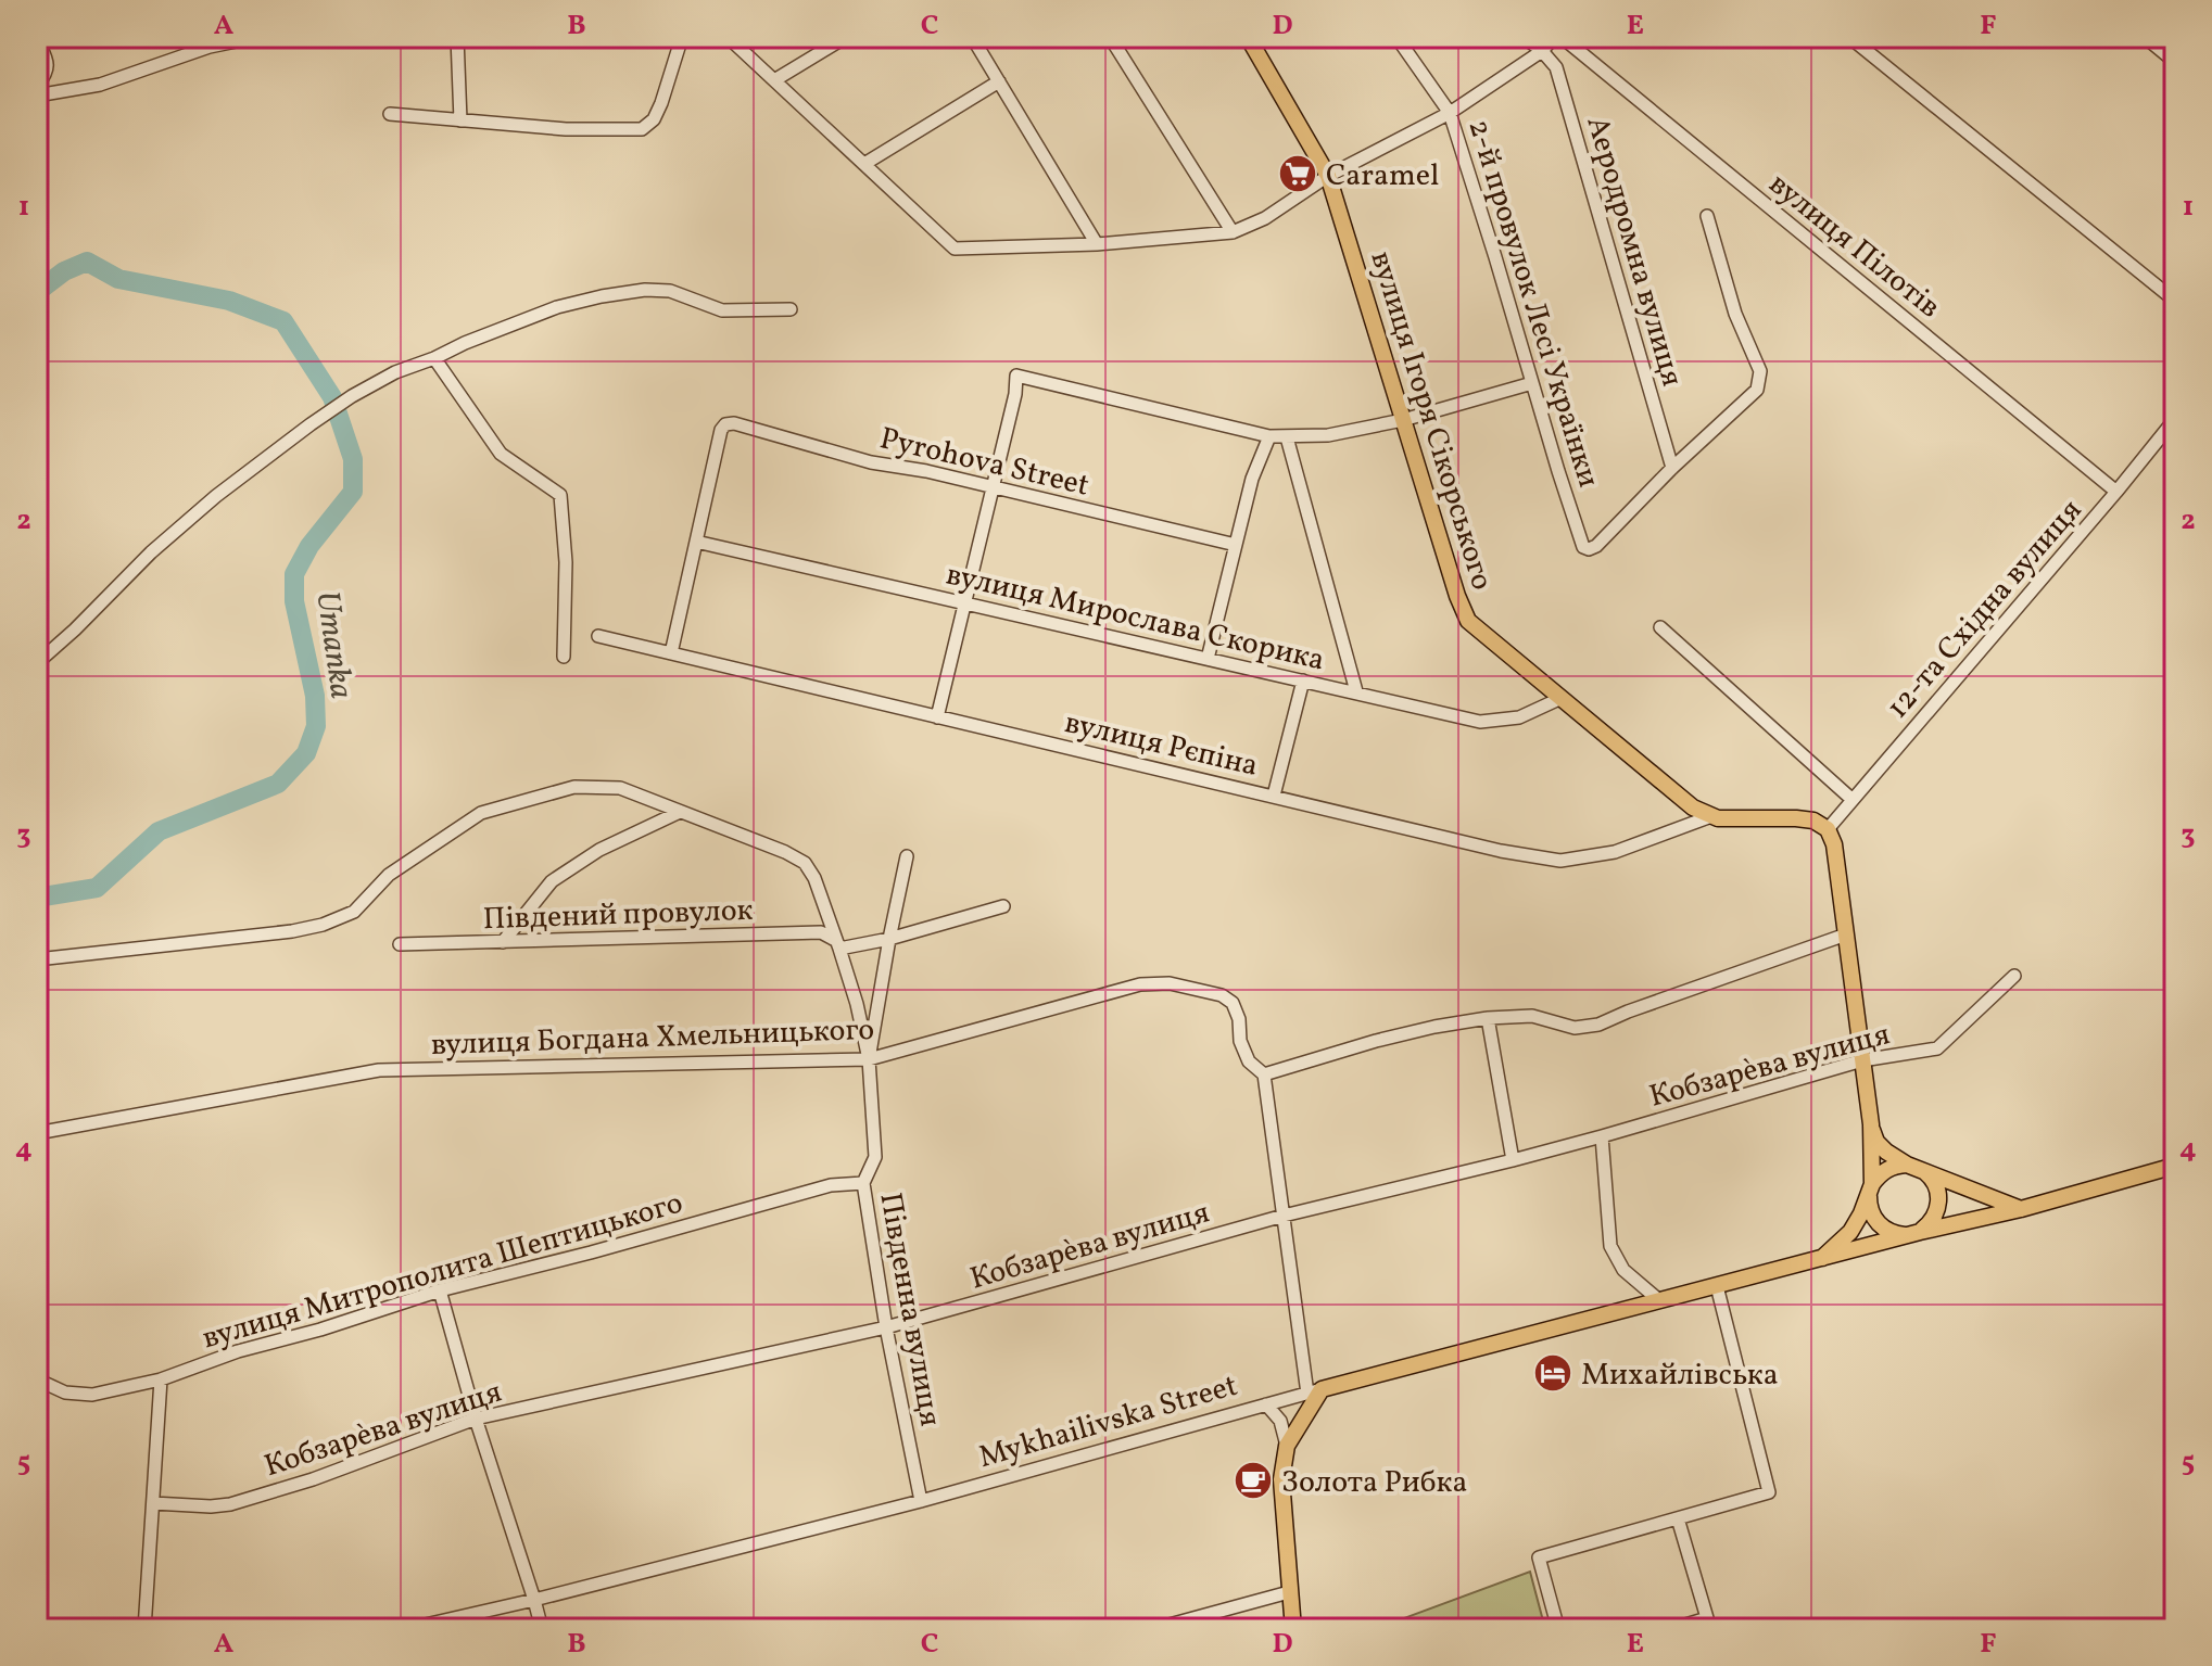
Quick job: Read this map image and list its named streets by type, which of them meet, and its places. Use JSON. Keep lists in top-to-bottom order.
{
  "streets": {
    "main road": ["вулиця Ігоря Сікорського", "Mykhailivska Street"],
    "street": [
      "вулиця Пілотів",
      "Аеродромна вулиця",
      "2-й провулок Лесі Українки",
      "Pyrohova Street",
      "12-та Східна вулиця",
      "вулиця Мирослава Скорика",
      "вулиця Рєпіна",
      "Південий провулок",
      "вулиця Богдана Хмельницького",
      "Кобзарèва вулиця",
      "вулиця Митрополита Шептицького",
      "Південна вулиця"
    ]
  },
  "crossings": [
    ["вулиця Пілотів", "12-та Східна вулиця"],
    ["Аеродромна вулиця", "2-й провулок Лесі Українки"],
    ["вулиця Ігоря Сікорського", "вулиця Мирослава Скорика"],
    ["вулиця Ігоря Сікорського", "вулиця Рєпіна"],
    ["Pyrohova Street", "вулиця Мирослава Скорика"],
    ["Південий провулок", "Південна вулиця"],
    ["вулиця Богдана Хмельницького", "Південна вулиця"],
    ["Кобзарèва вулиця", "Південна вулиця"],
    ["вулиця Митрополита Шептицького", "Південна вулиця"],
    ["Південна вулиця", "Mykhailivska Street"]
  ],
  "water": ["Umanka"],
  "places": {
    "supermarket": ["Caramel"],
    "hotel": ["Михайлівська"],
    "cafe": ["Золота Рибка"]
  },
  "grid": {
    "columns": [
      "A",
      "B",
      "C",
      "D",
      "E",
      "F"
    ],
    "rows": [
      "1",
      "2",
      "3",
      "4",
      "5"
    ]
  }
}
